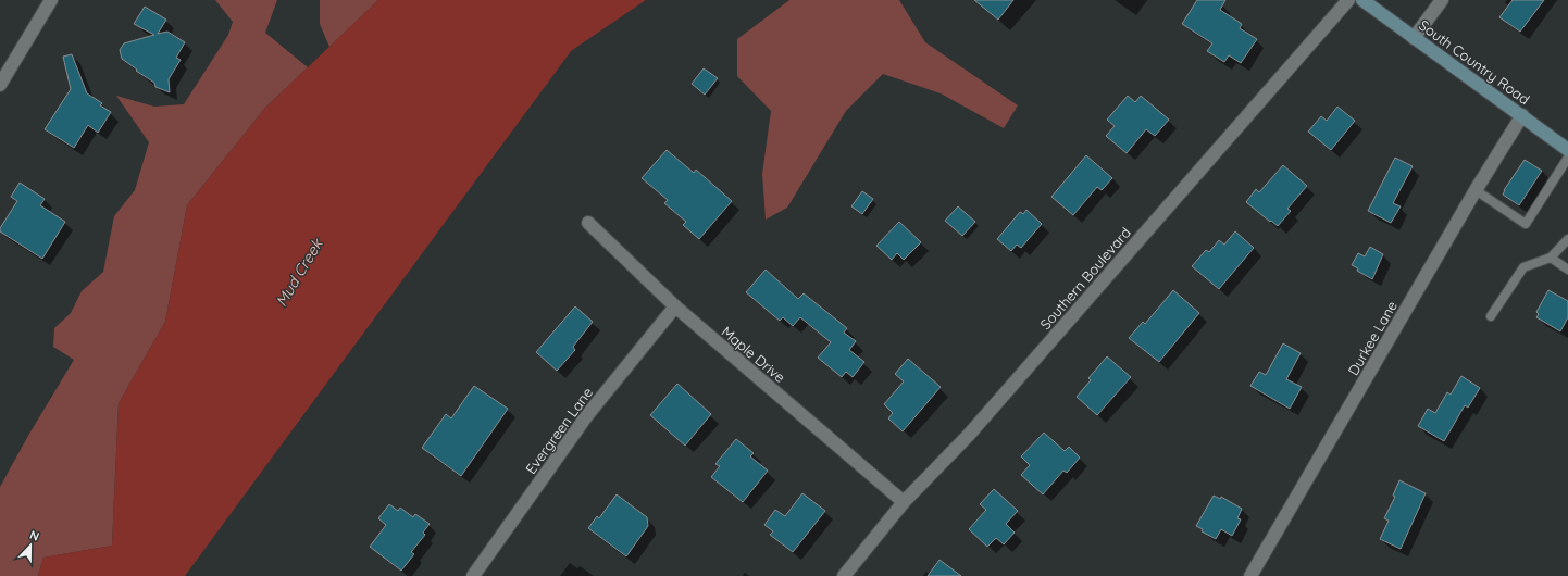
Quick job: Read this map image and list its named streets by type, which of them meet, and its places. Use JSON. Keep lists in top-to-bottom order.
{
  "streets": {
    "main road": ["South Country Road"],
    "street": [
      "Southern Boulevard",
      "Durkee Lane",
      "Maple Drive",
      "Evergreen Lane"
    ]
  },
  "crossings": [
    ["South Country Road", "Durkee Lane"],
    ["Southern Boulevard", "Maple Drive"],
    ["Maple Drive", "Evergreen Lane"]
  ],
  "water": ["Mud Creek"],
  "north": "top"
}
